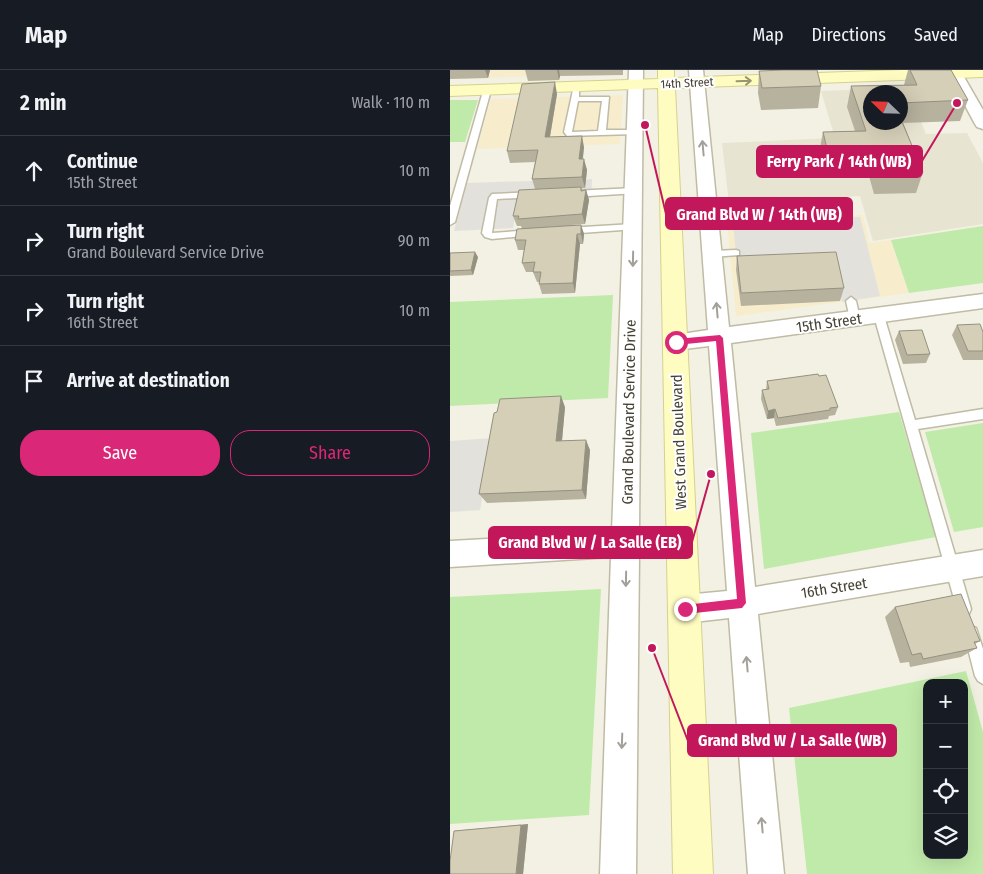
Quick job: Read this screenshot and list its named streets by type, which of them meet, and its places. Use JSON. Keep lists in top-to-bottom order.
{
  "streets": {
    "main road": ["14th Street", "West Grand Boulevard"],
    "street": ["15th Street", "Grand Boulevard Service Drive", "16th Street"]
  },
  "crossings": [
    ["14th Street", "Grand Boulevard Service Drive"],
    ["14th Street", "West Grand Boulevard"],
    ["15th Street", "West Grand Boulevard"],
    ["West Grand Boulevard", "16th Street"]
  ],
  "one_way": ["14th Street"],
  "places": [
    "Ferry Park / 14th (WB)",
    "Grand Blvd W / 14th (WB)",
    "Grand Blvd W / La Salle (EB)",
    "Grand Blvd W / La Salle (WB)"
  ],
  "north": "top left",
  "page": {
    "header": "Map",
    "nav": ["Map", "Directions", "Saved"],
    "heading": ["2 min", "Walk · 110 m"],
    "list": [
      ["Continue", "15th Street", "10 m"],
      ["Turn right", "Grand Boulevard Service Drive", "90 m"],
      ["Turn right", "16th Street", "10 m"],
      "Arrive at destination"
    ],
    "buttons": ["Save", "Share"],
    "map_buttons": ["+", "−"]
  }
}
